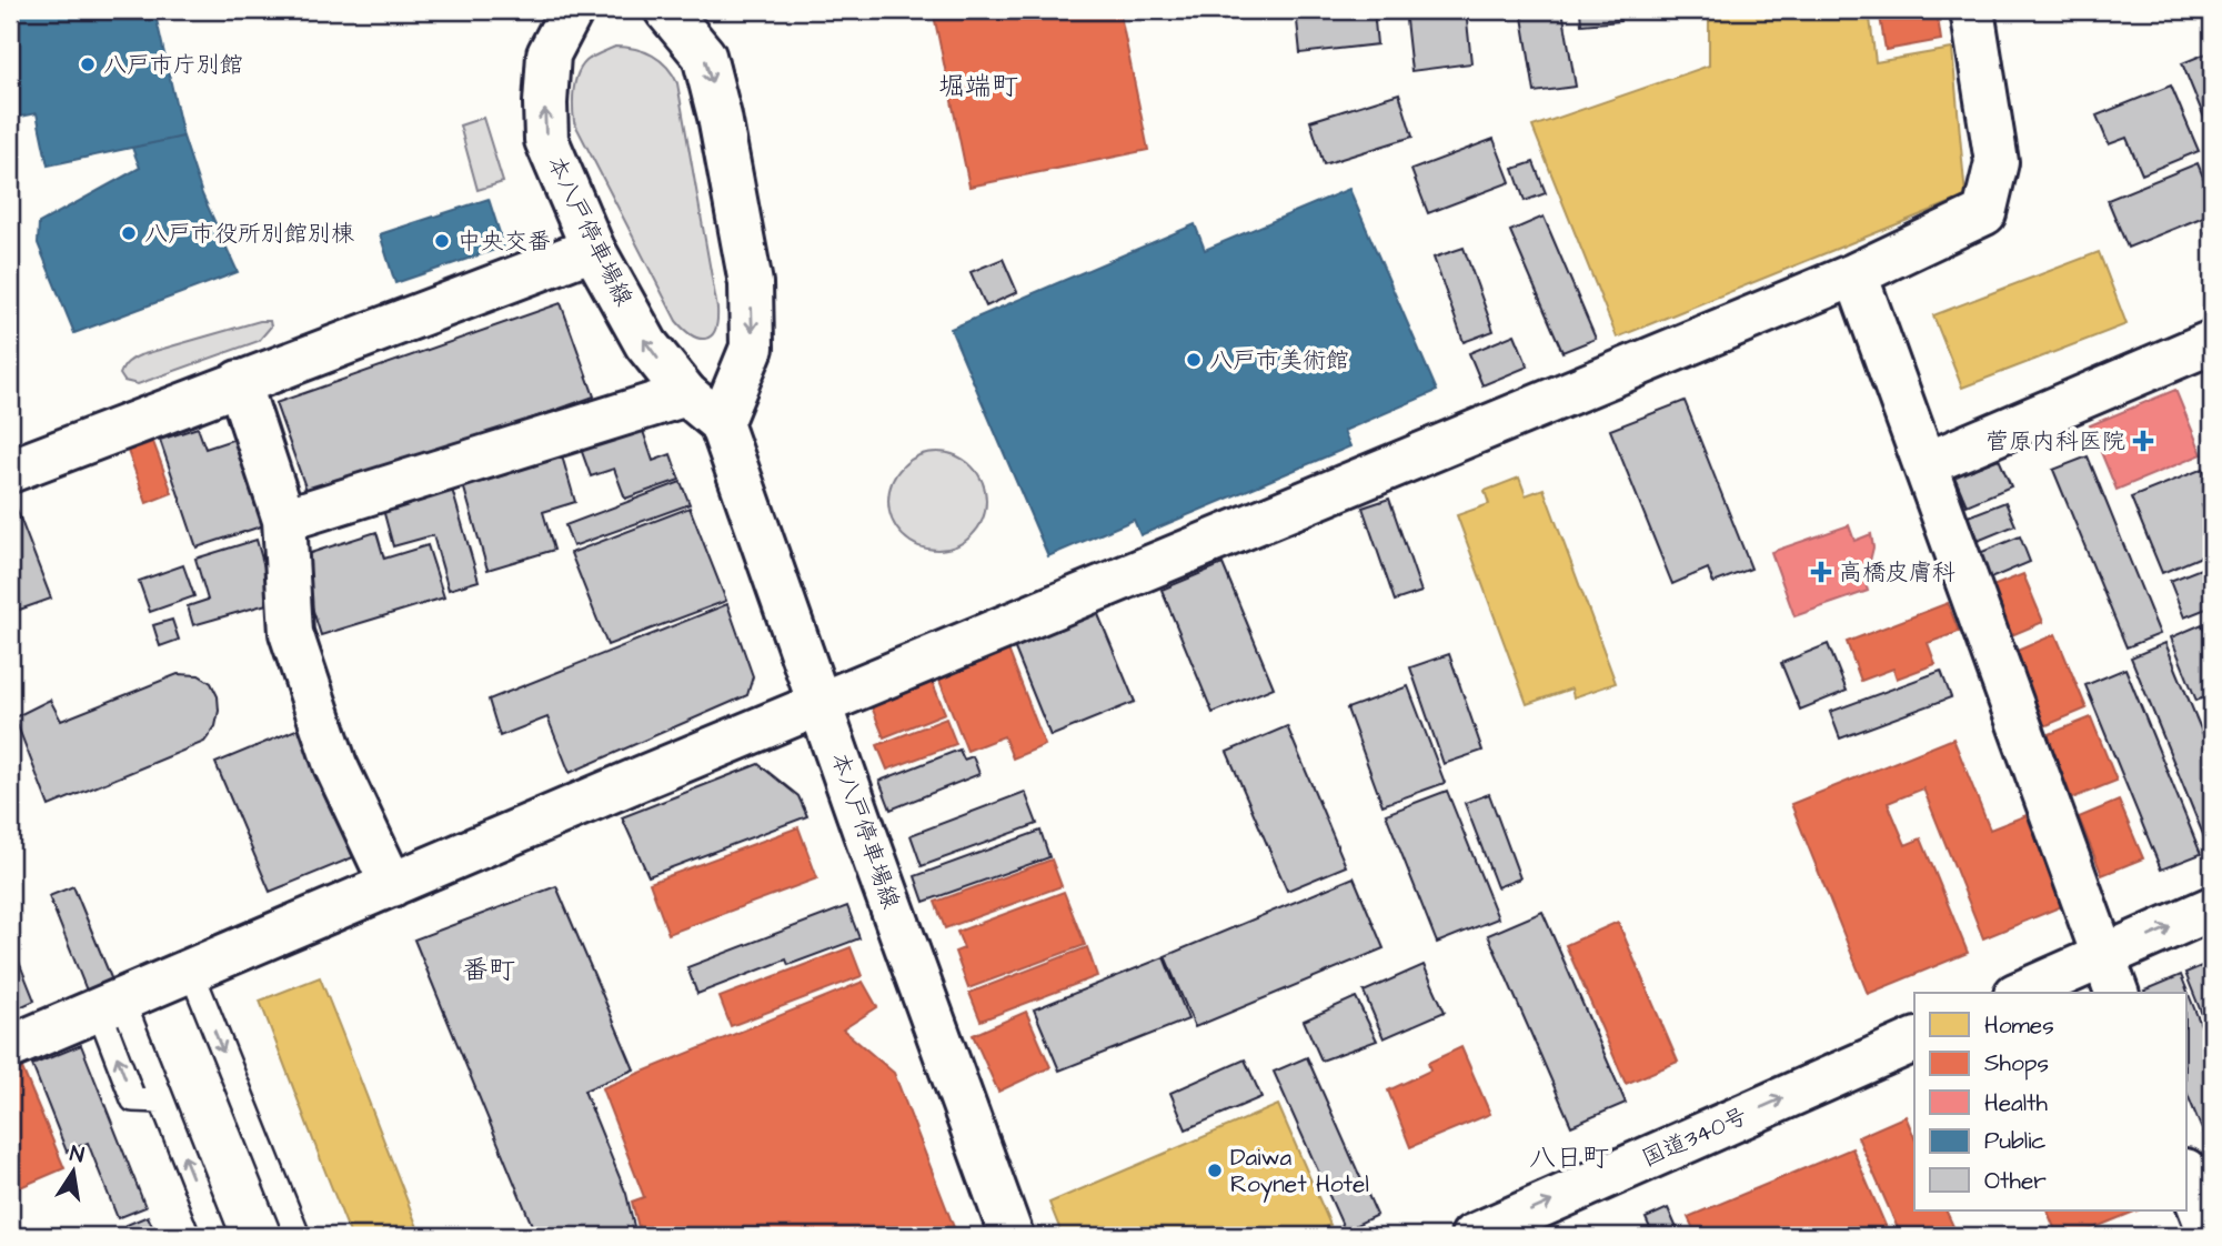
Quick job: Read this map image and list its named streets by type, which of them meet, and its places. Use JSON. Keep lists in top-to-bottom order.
{
  "streets": {
    "main road": ["本八戸停車場線", "国道340号"]
  },
  "one_way": ["国道340号"],
  "districts": ["堀端町", "番町", "八日町"],
  "places": {
    "other": [
      "八戸市庁別館",
      "八戸市役所別館別棟",
      "中央交番",
      "八戸市美術館",
      "Daiwa Roynet Hotel"
    ],
    "health": ["菅原内科医院", "高橋皮膚科"]
  },
  "legend": [
    "Homes",
    "Shops",
    "Health",
    "Public",
    "Other"
  ],
  "north": "top"
}
